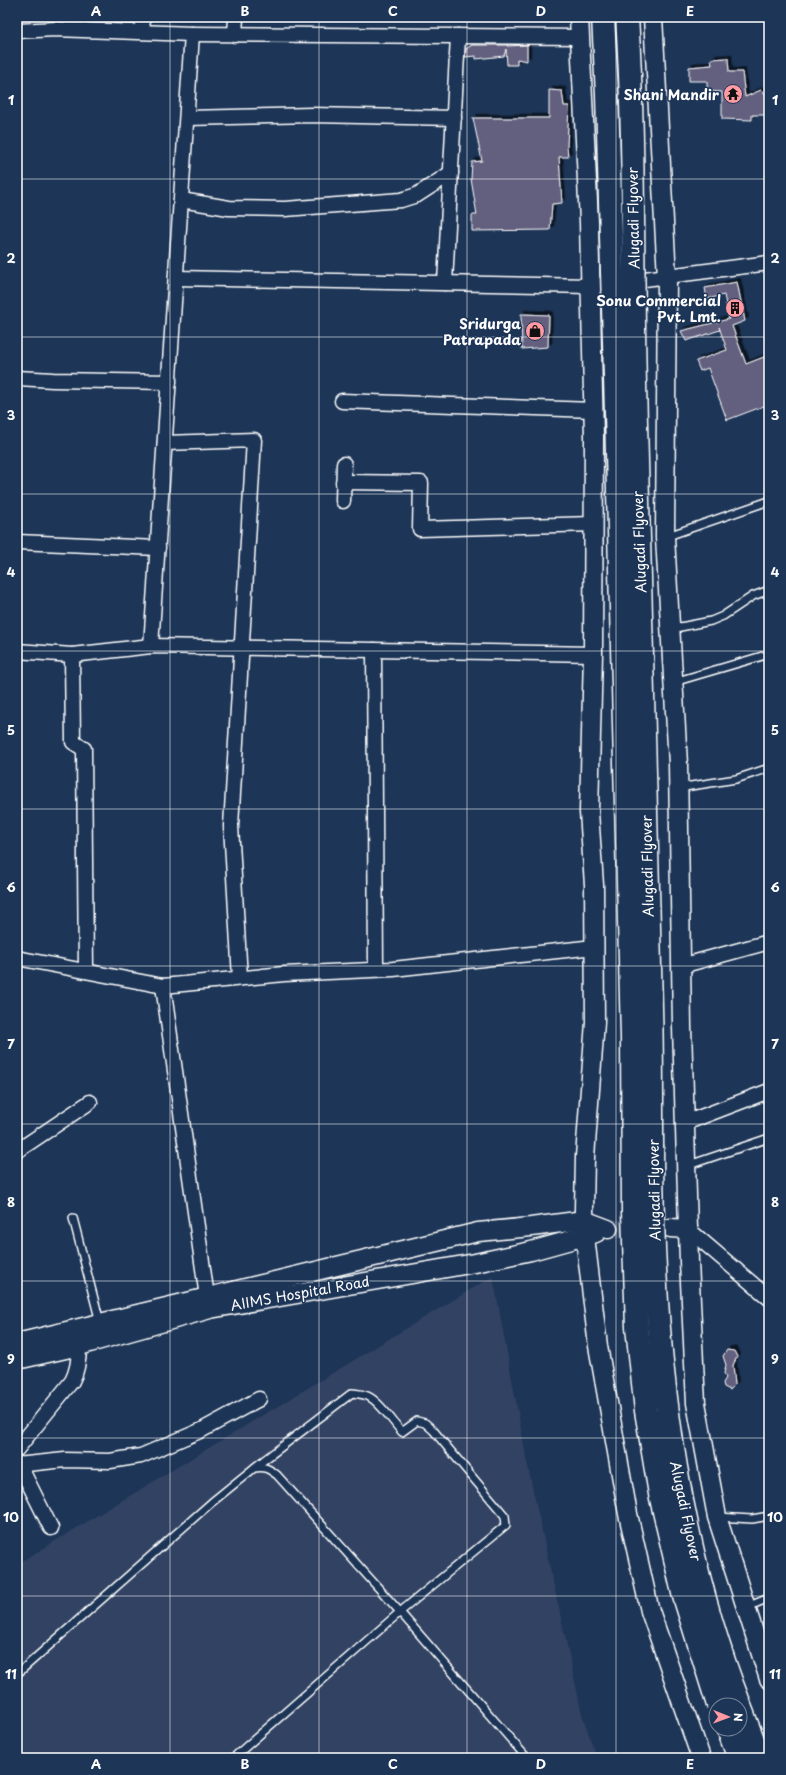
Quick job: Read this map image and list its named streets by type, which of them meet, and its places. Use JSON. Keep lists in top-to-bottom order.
{
  "streets": {
    "highway": ["Alugadi Flyover"],
    "street": ["AIIMS Hospital Road"]
  },
  "places": {
    "temple": ["Shani Mandir"],
    "building": ["Sonu Commercial Pvt. Lmt."],
    "shop": ["Sridurga Patrapada"]
  },
  "north": "right",
  "grid": {
    "columns": [
      "A",
      "B",
      "C",
      "D",
      "E"
    ],
    "rows": [
      "1",
      "2",
      "3",
      "4",
      "5",
      "6",
      "7",
      "8",
      "9",
      "10",
      "11"
    ]
  }
}
